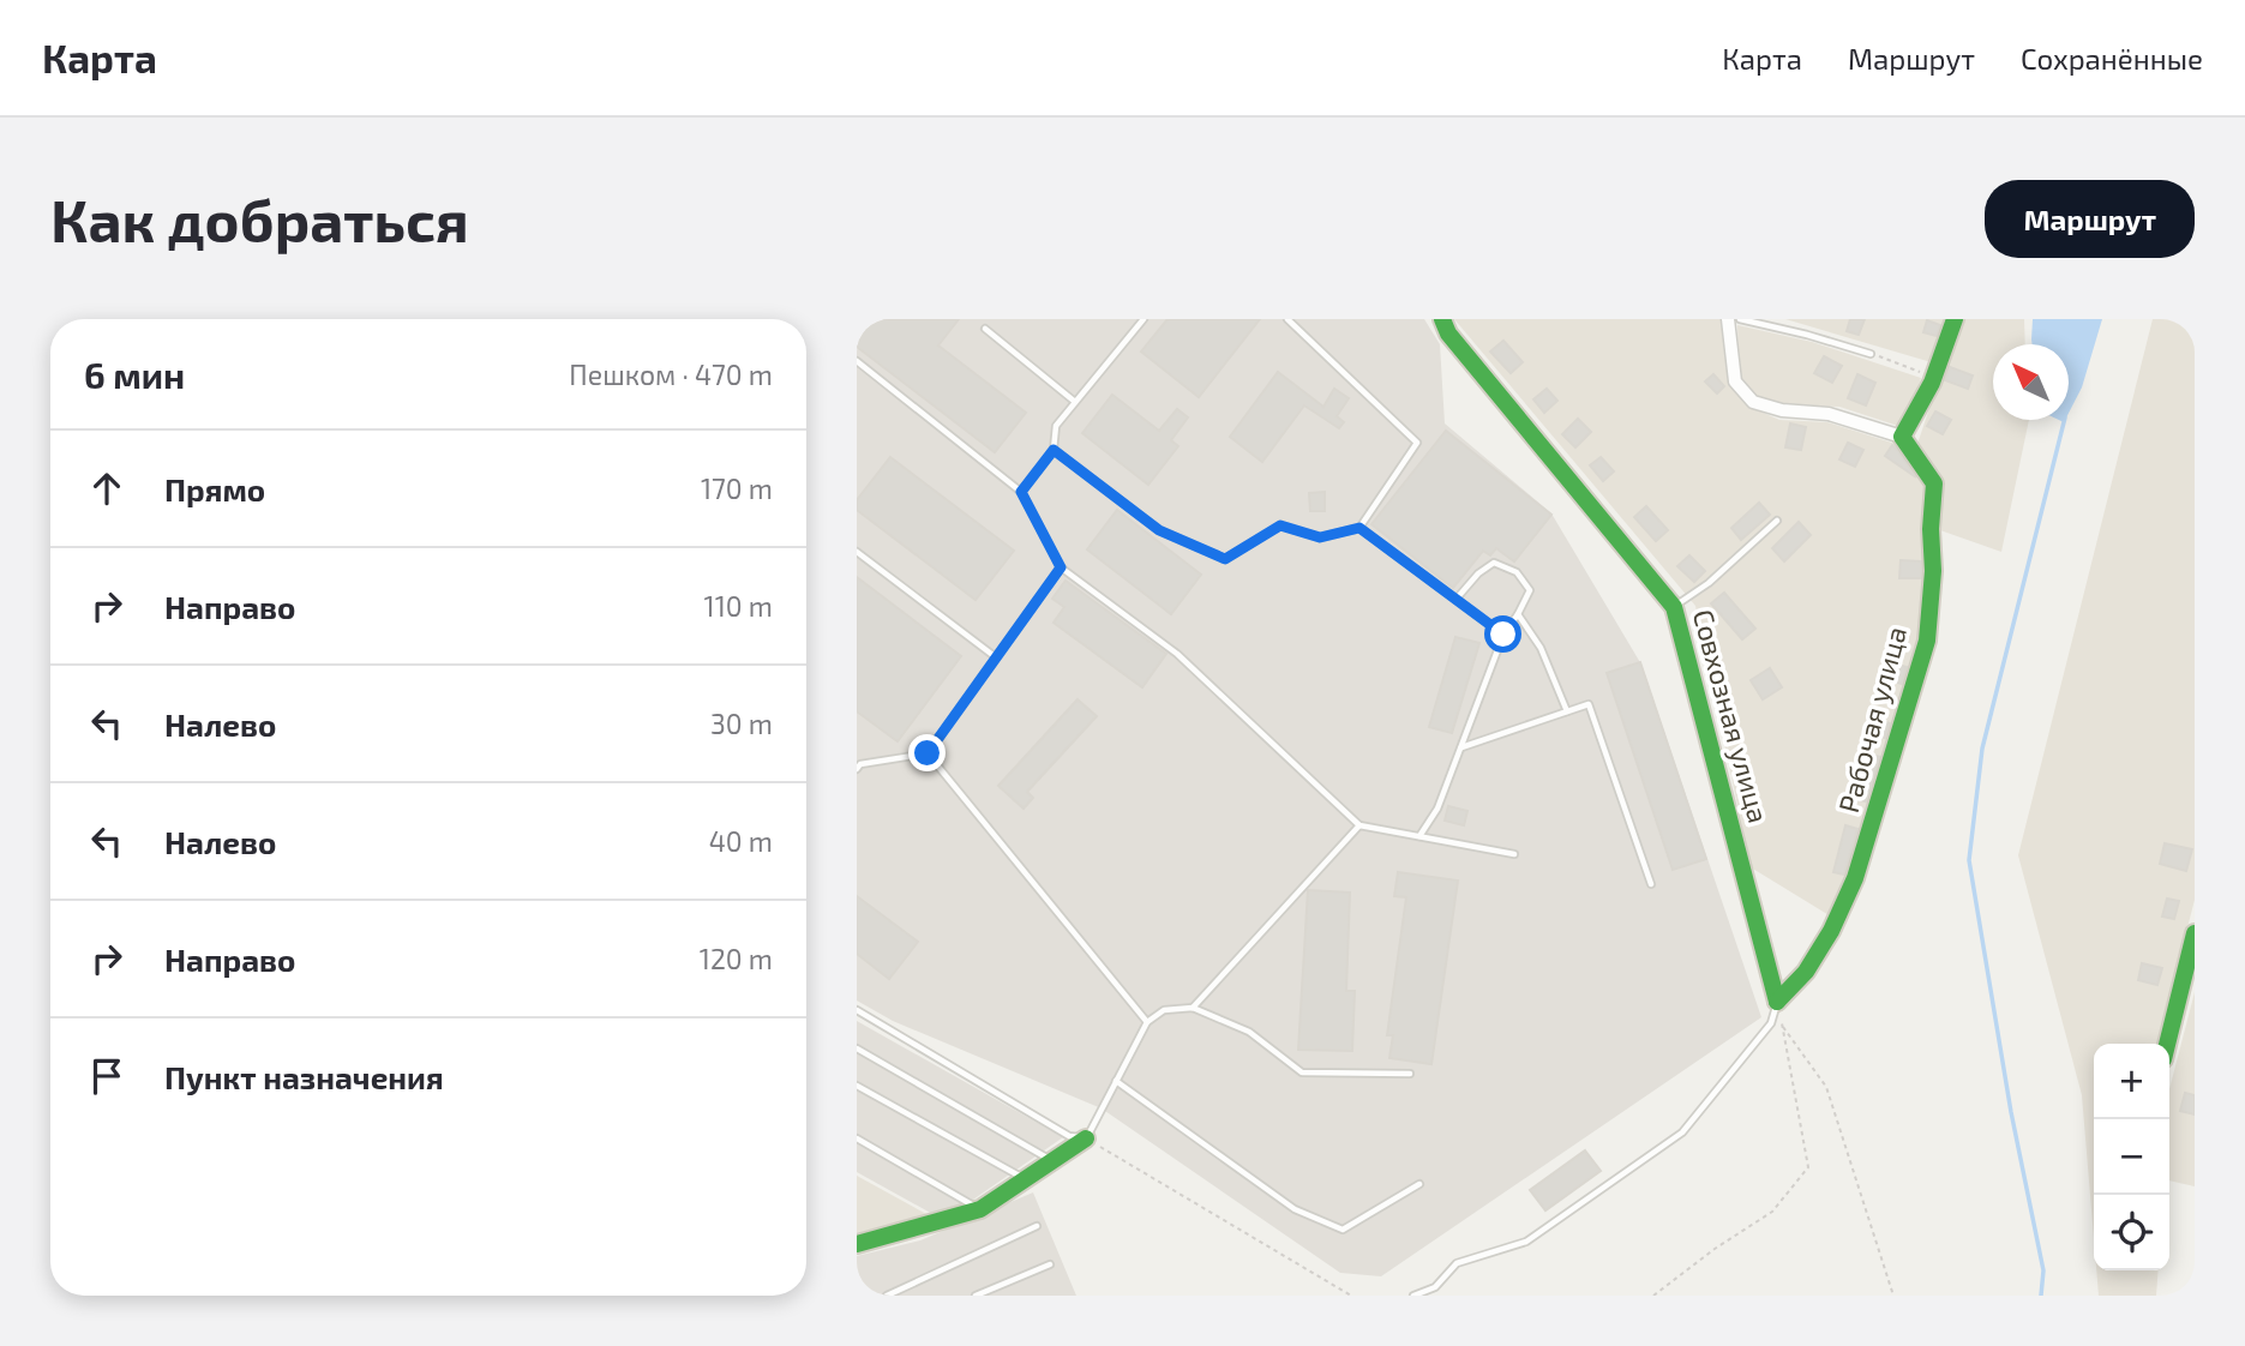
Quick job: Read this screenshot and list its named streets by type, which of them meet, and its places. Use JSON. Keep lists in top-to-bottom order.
{
  "streets": {
    "street": ["Совхозная улица", "Рабочая улица"]
  },
  "crossings": [
    ["Совхозная улица", "Рабочая улица"]
  ],
  "north": "top left",
  "page": {
    "header": "Карта",
    "nav": ["Карта", "Маршрут", "Сохранённые"],
    "buttons": "Маршрут",
    "title": "Как добраться",
    "heading": ["6 мин", "Пешком · 470 m"],
    "list": [
      ["Прямо", "170 m"],
      ["Направо", "110 m"],
      ["Налево", "30 m"],
      ["Налево", "40 m"],
      ["Направо", "120 m"],
      "Пункт назначения"
    ],
    "map_buttons": ["+", "−"]
  }
}
